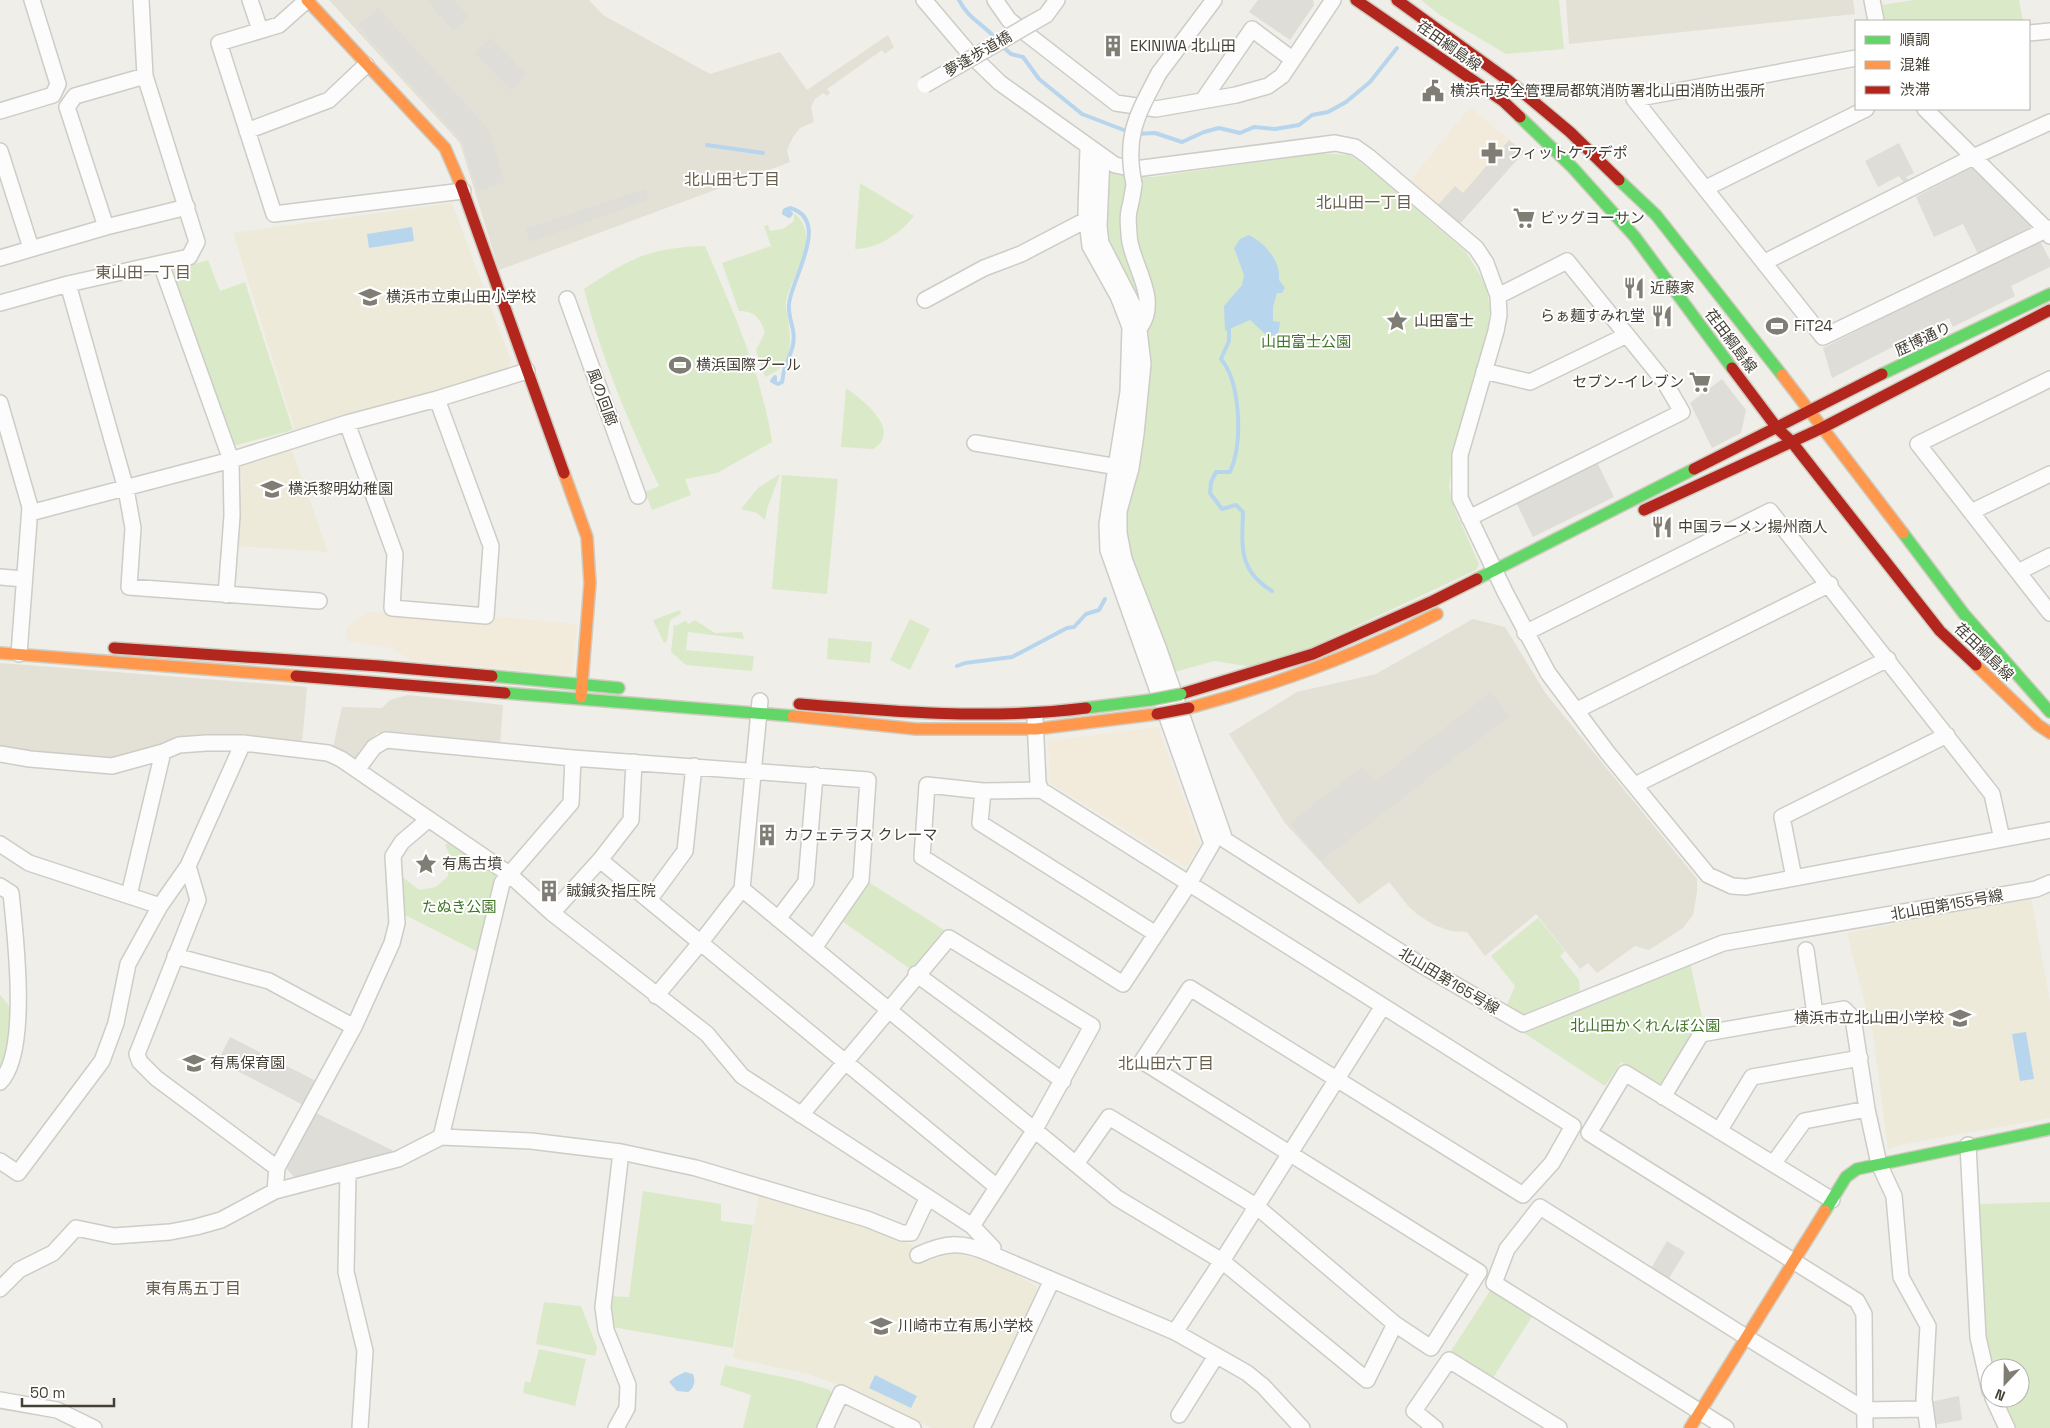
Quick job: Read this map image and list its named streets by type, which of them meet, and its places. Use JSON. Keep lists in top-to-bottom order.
{
  "streets": {
    "street": [
      "荏田綱島線",
      "夢逢歩道橋",
      "歴博通り",
      "風の回廊",
      "北山田第155号線",
      "北山田第165号線"
    ]
  },
  "crossings": [
    ["荏田綱島線", "歴博通り"],
    ["歴博通り", "北山田第165号線"],
    ["北山田第155号線", "北山田第165号線"]
  ],
  "districts": [
    "北山田七丁目",
    "北山田一丁目",
    "東山田一丁目",
    "北山田六丁目",
    "東有馬五丁目"
  ],
  "parks": ["山田富士公園", "たぬき公園", "北山田かくれんぼ公園"],
  "places": {
    "building": ["EKINIWA 北山田", "カフェテラス クレーマ", "誠鍼灸指圧院"],
    "public building": ["横浜市安全管理局都筑消防署北山田消防出張所"],
    "pharmacy": ["フィットケアデポ"],
    "supermarket": ["ビッグヨーサン", "セブン-イレブン"],
    "restaurant": ["近藤家", "らぁ麺すみれ堂", "中国ラーメン揚州商人"],
    "school or university": [
      "横浜市立東山田小学校",
      "横浜黎明幼稚園",
      "横浜市立北山田小学校",
      "有馬保育園",
      "川崎市立有馬小学校"
    ],
    "place": ["山田富士", "有馬古墳"],
    "sports": ["FiT24", "横浜国際プール"]
  },
  "legend": ["順調", "混雑", "渋滞"],
  "scale_bar": "50 m",
  "north": "bottom"
}
